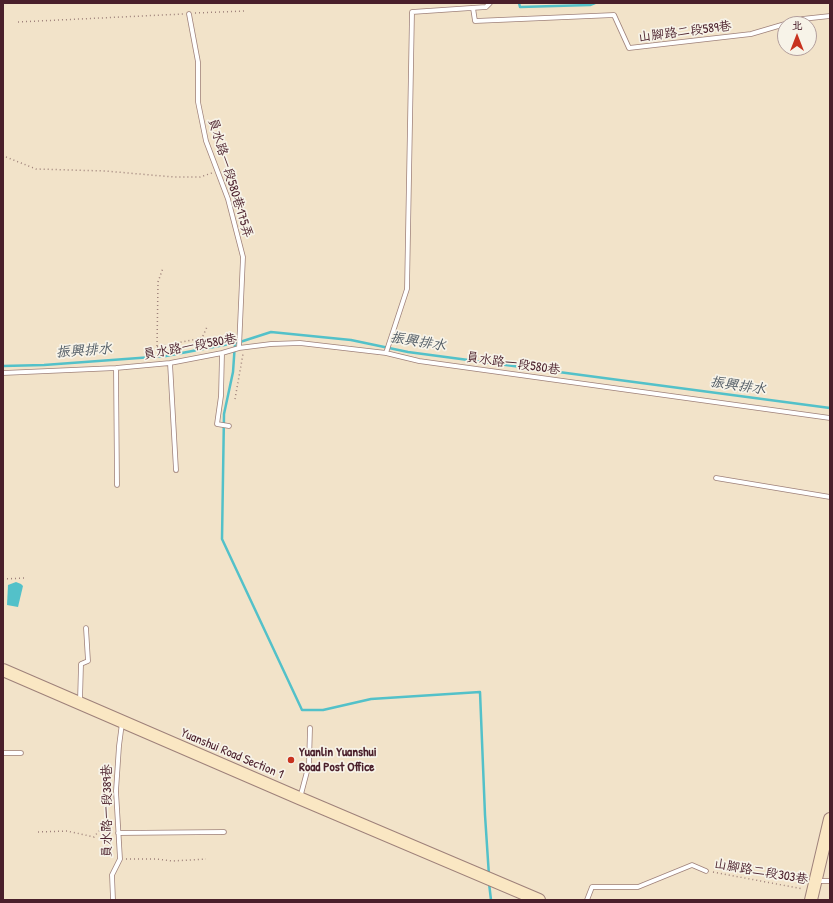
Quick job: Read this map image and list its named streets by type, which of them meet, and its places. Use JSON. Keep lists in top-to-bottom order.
{
  "streets": {
    "street": ["Yuanshui Road Section 1"],
    "lane": [
      "山腳路二段589巷",
      "員水路一段580巷175弄",
      "員水路一段580巷",
      "員水路一段389巷"
    ],
    "path": ["山腳路二段303巷"]
  },
  "crossings": [
    ["員水路一段580巷175弄", "員水路一段580巷"],
    ["Yuanshui Road Section 1", "員水路一段389巷"]
  ],
  "water": ["振興排水"],
  "places": ["Yuanlin Yuanshui Road Post Office"],
  "north": "top"
}
